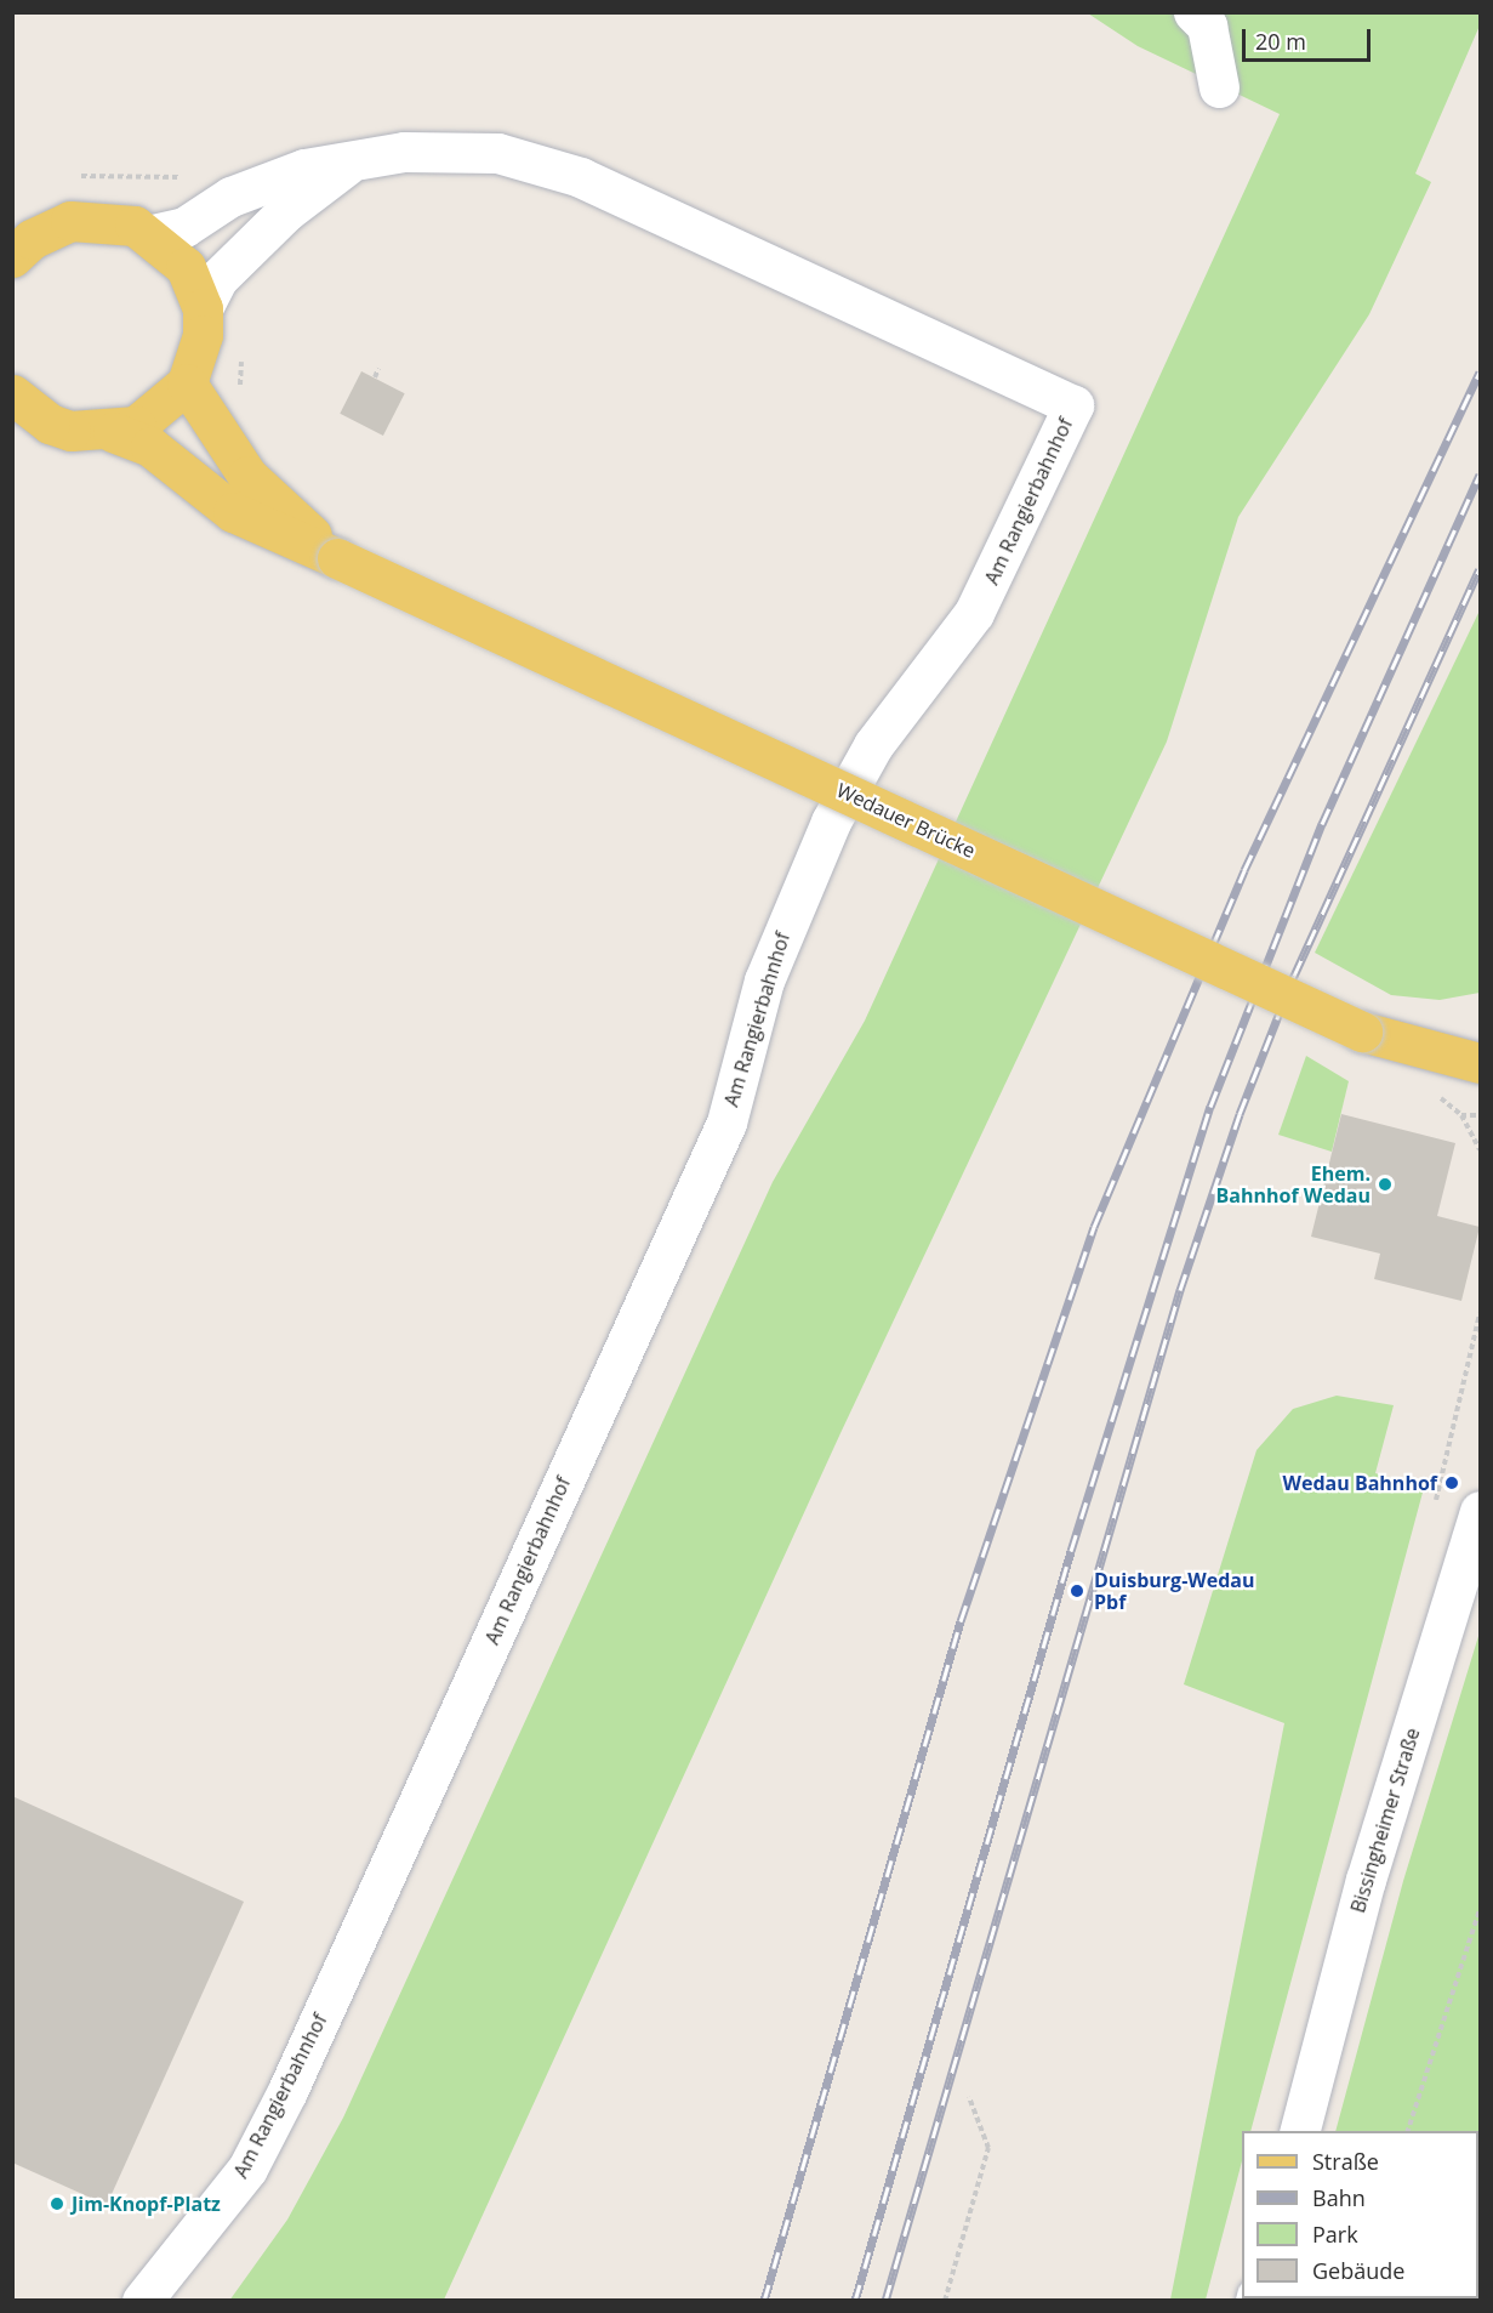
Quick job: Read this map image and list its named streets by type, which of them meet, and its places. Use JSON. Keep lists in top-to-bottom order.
{
  "streets": {
    "main road": ["Wedauer Brücke"],
    "street": ["Am Rangierbahnhof", "Bissingheimer Straße"]
  },
  "places": [
    "Ehem. Bahnhof Wedau",
    "Wedau Bahnhof",
    "Duisburg-Wedau Pbf",
    "Jim-Knopf-Platz"
  ],
  "legend": [
    "Straße",
    "Bahn",
    "Park",
    "Gebäude"
  ],
  "scale_bar": "20 m"
}
